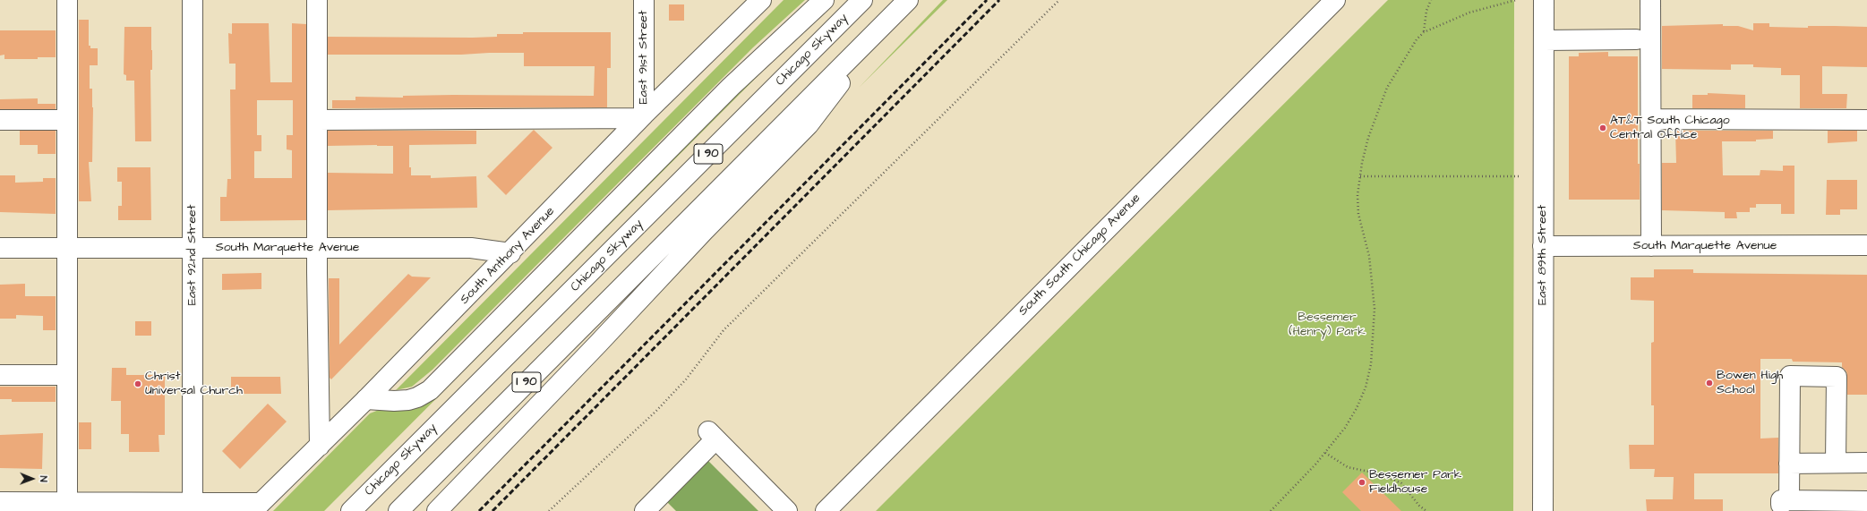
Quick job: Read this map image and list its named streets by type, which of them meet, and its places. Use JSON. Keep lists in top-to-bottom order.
{
  "streets": {
    "main road": [
      "Chicago Skyway",
      "East 91st Street",
      "I 90",
      "South Marquette Avenue",
      "East 92nd Street",
      "South South Chicago Avenue",
      "East 89th Street",
      "South Anthony Avenue"
    ]
  },
  "crossings": [
    ["East 91st Street", "South Anthony Avenue"],
    ["South Marquette Avenue", "East 92nd Street"],
    ["South Marquette Avenue", "East 89th Street"],
    ["South Marquette Avenue", "South Anthony Avenue"]
  ],
  "parks": ["Bessemer (Henry) Park"],
  "places": [
    "AT&T South Chicago Central Office",
    "Bowen High School",
    "Christ Universal Church",
    "Bessemer Park Fieldhouse"
  ],
  "north": "right"
}
